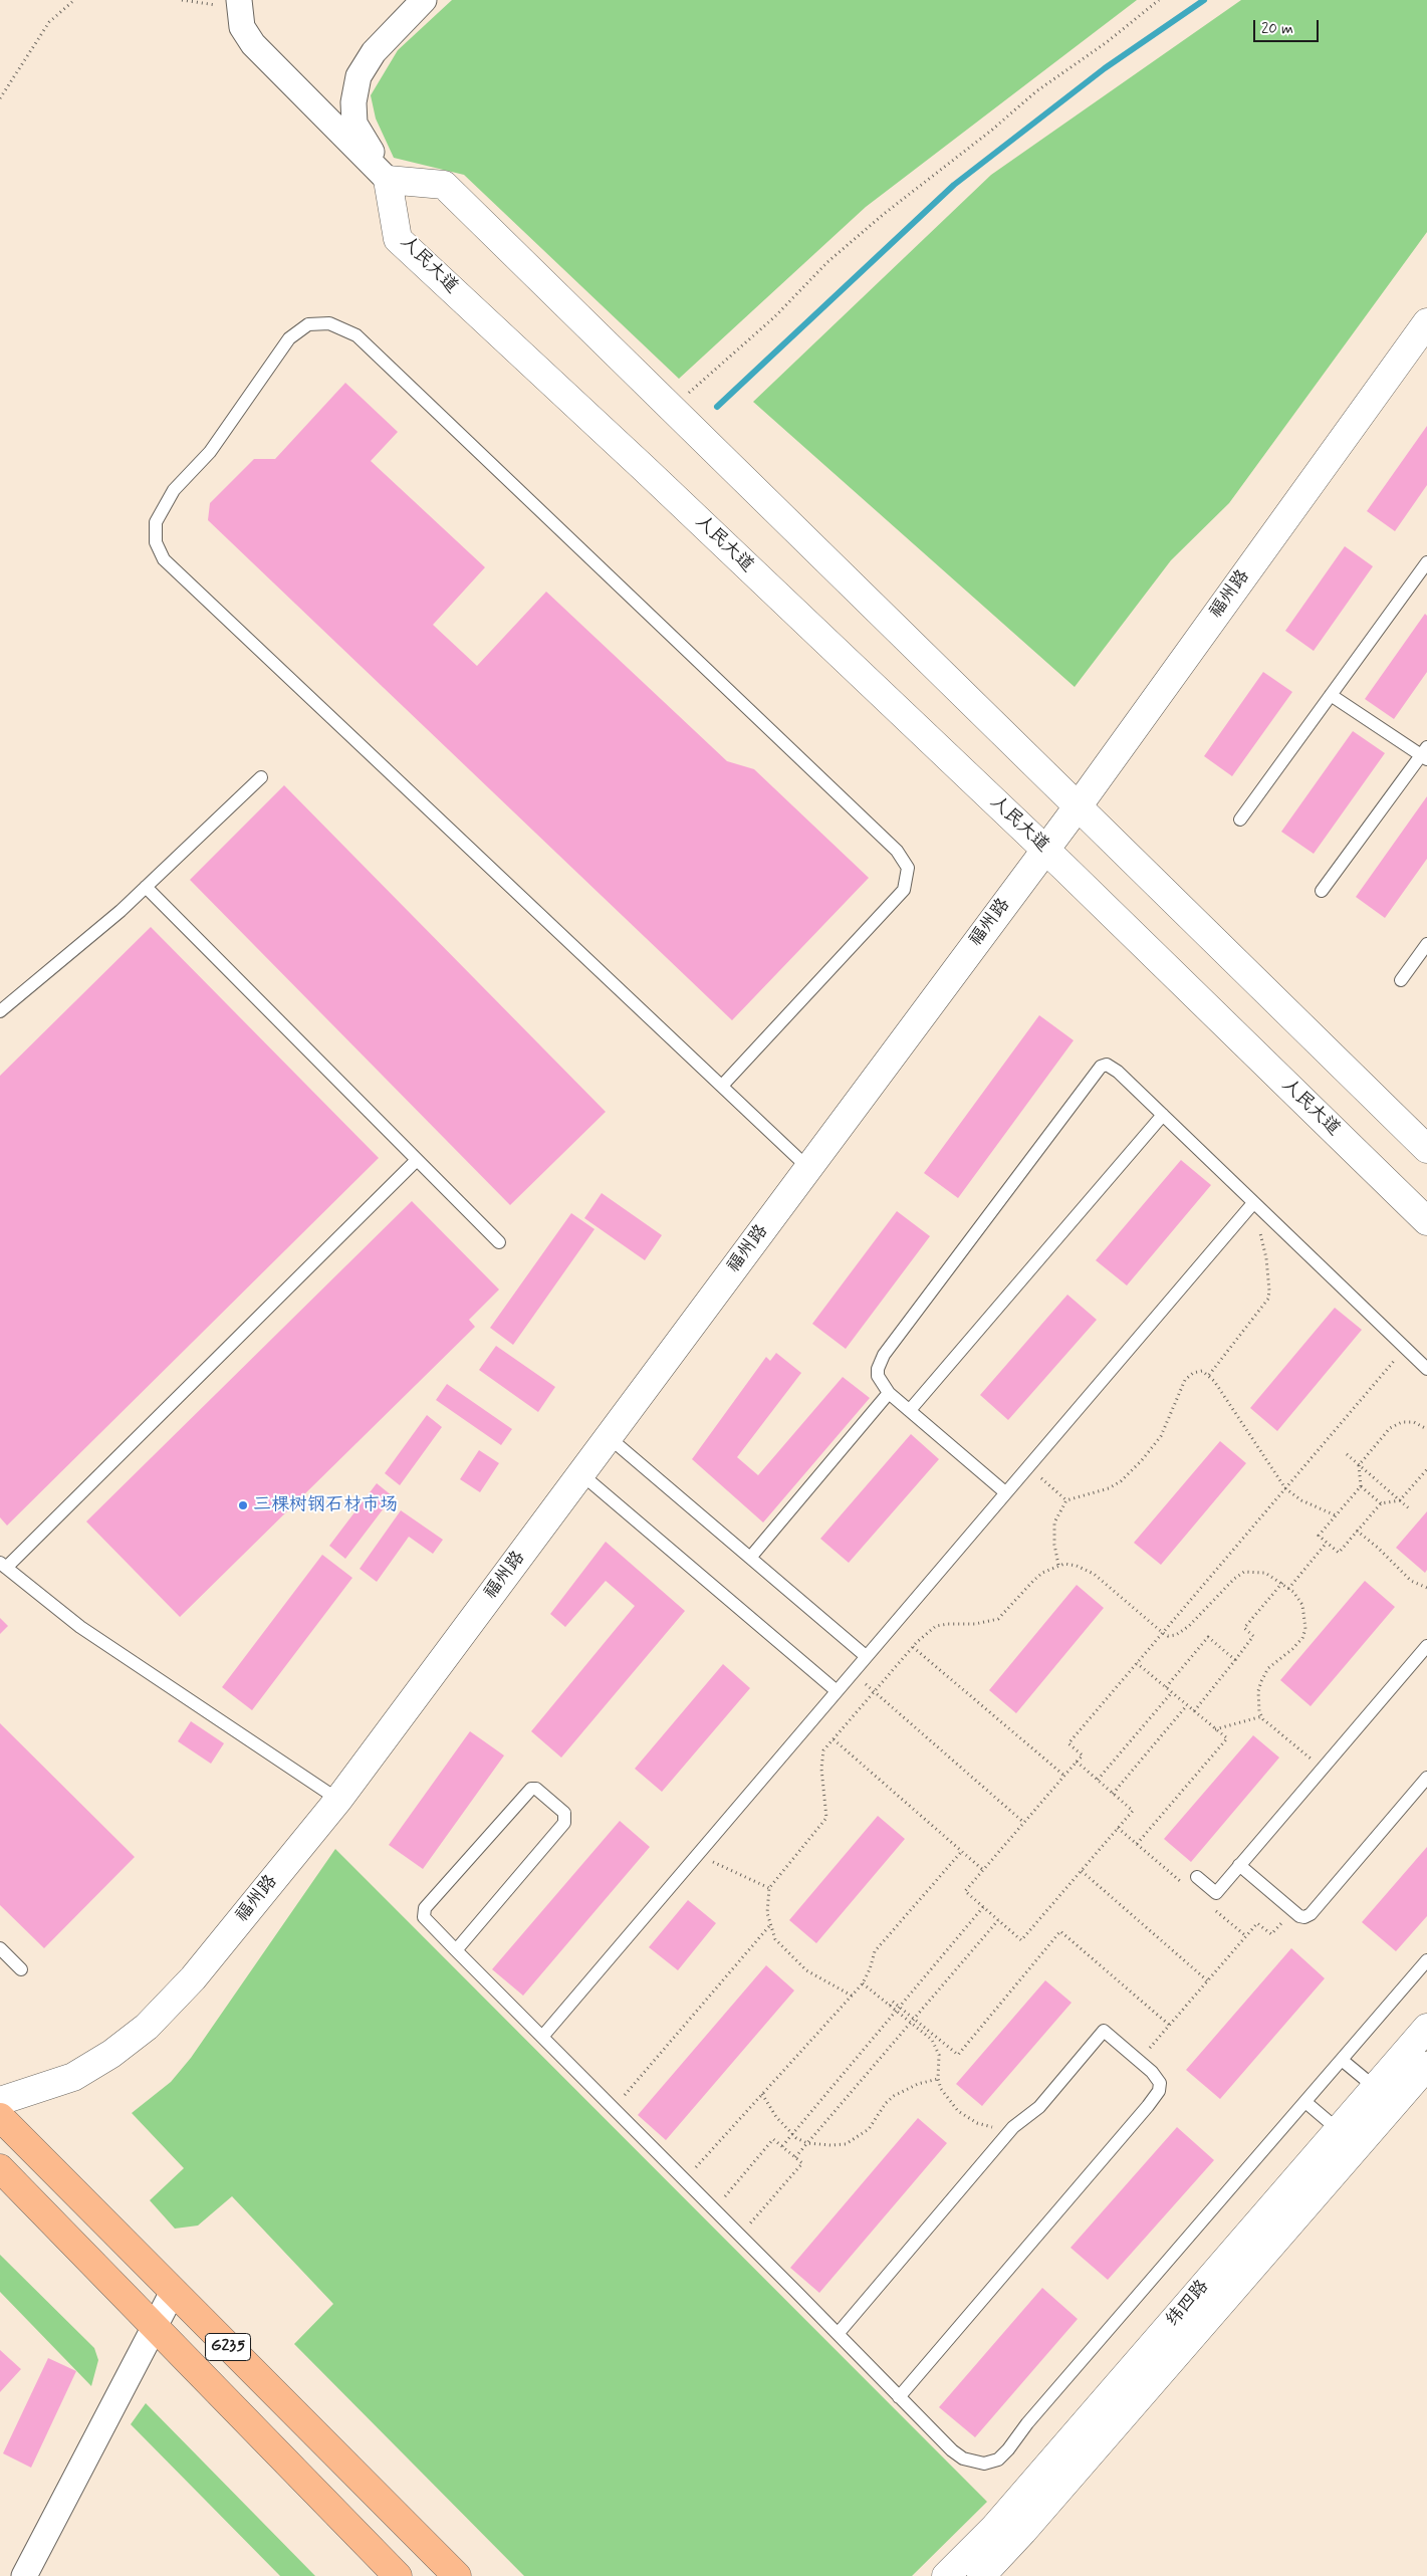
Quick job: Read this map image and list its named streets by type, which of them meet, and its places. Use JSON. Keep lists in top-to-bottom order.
{
  "streets": {
    "highway": ["G235"],
    "street": ["人民大道", "福州路", "纬四路"]
  },
  "crossings": [
    ["人民大道", "福州路"]
  ],
  "places": ["三棵树钢石材市场"],
  "scale_bar": "20 m"
}
